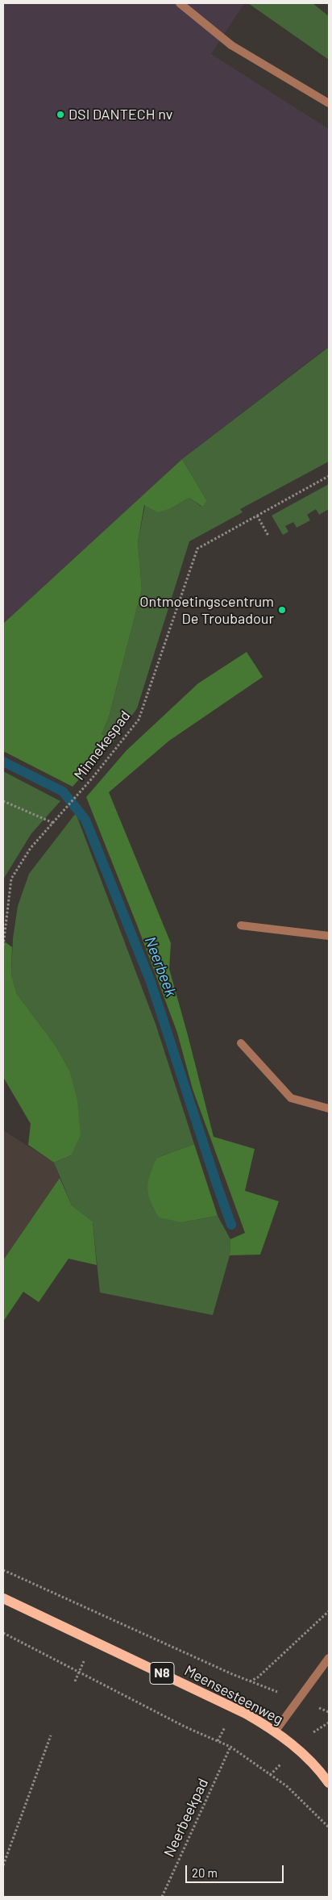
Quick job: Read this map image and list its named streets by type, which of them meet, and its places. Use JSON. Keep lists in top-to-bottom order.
{
  "streets": {
    "main road": ["N8", "Meensesteenweg"],
    "path": ["Minnekespad", "Neerbeekpad"]
  },
  "water": ["Neerbeek"],
  "places": ["DSI DANTECH nv", "Ontmoetingscentrum De Troubadour"],
  "scale_bar": "20 m"
}
